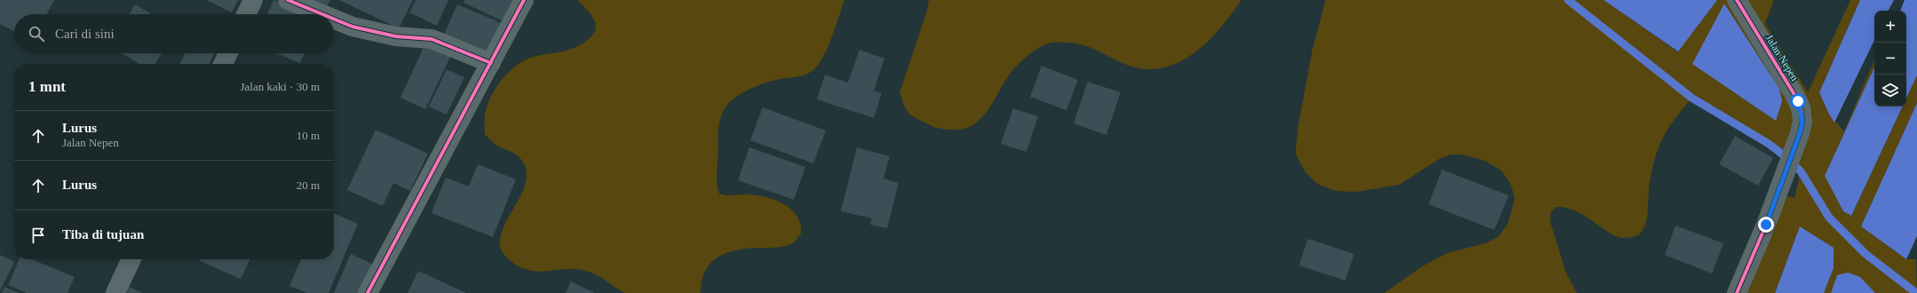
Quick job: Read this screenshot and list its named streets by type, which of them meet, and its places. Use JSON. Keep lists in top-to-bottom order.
{
  "streets": {
    "street": ["Jalan Nepen"]
  },
  "page": {
    "map_buttons": ["+", "−"],
    "search": "Cari di sini",
    "heading": ["1 mnt", "Jalan kaki · 30 m"],
    "list": [
      ["Lurus", "Jalan Nepen", "10 m"],
      ["Lurus", "20 m"],
      "Tiba di tujuan"
    ]
  }
}
